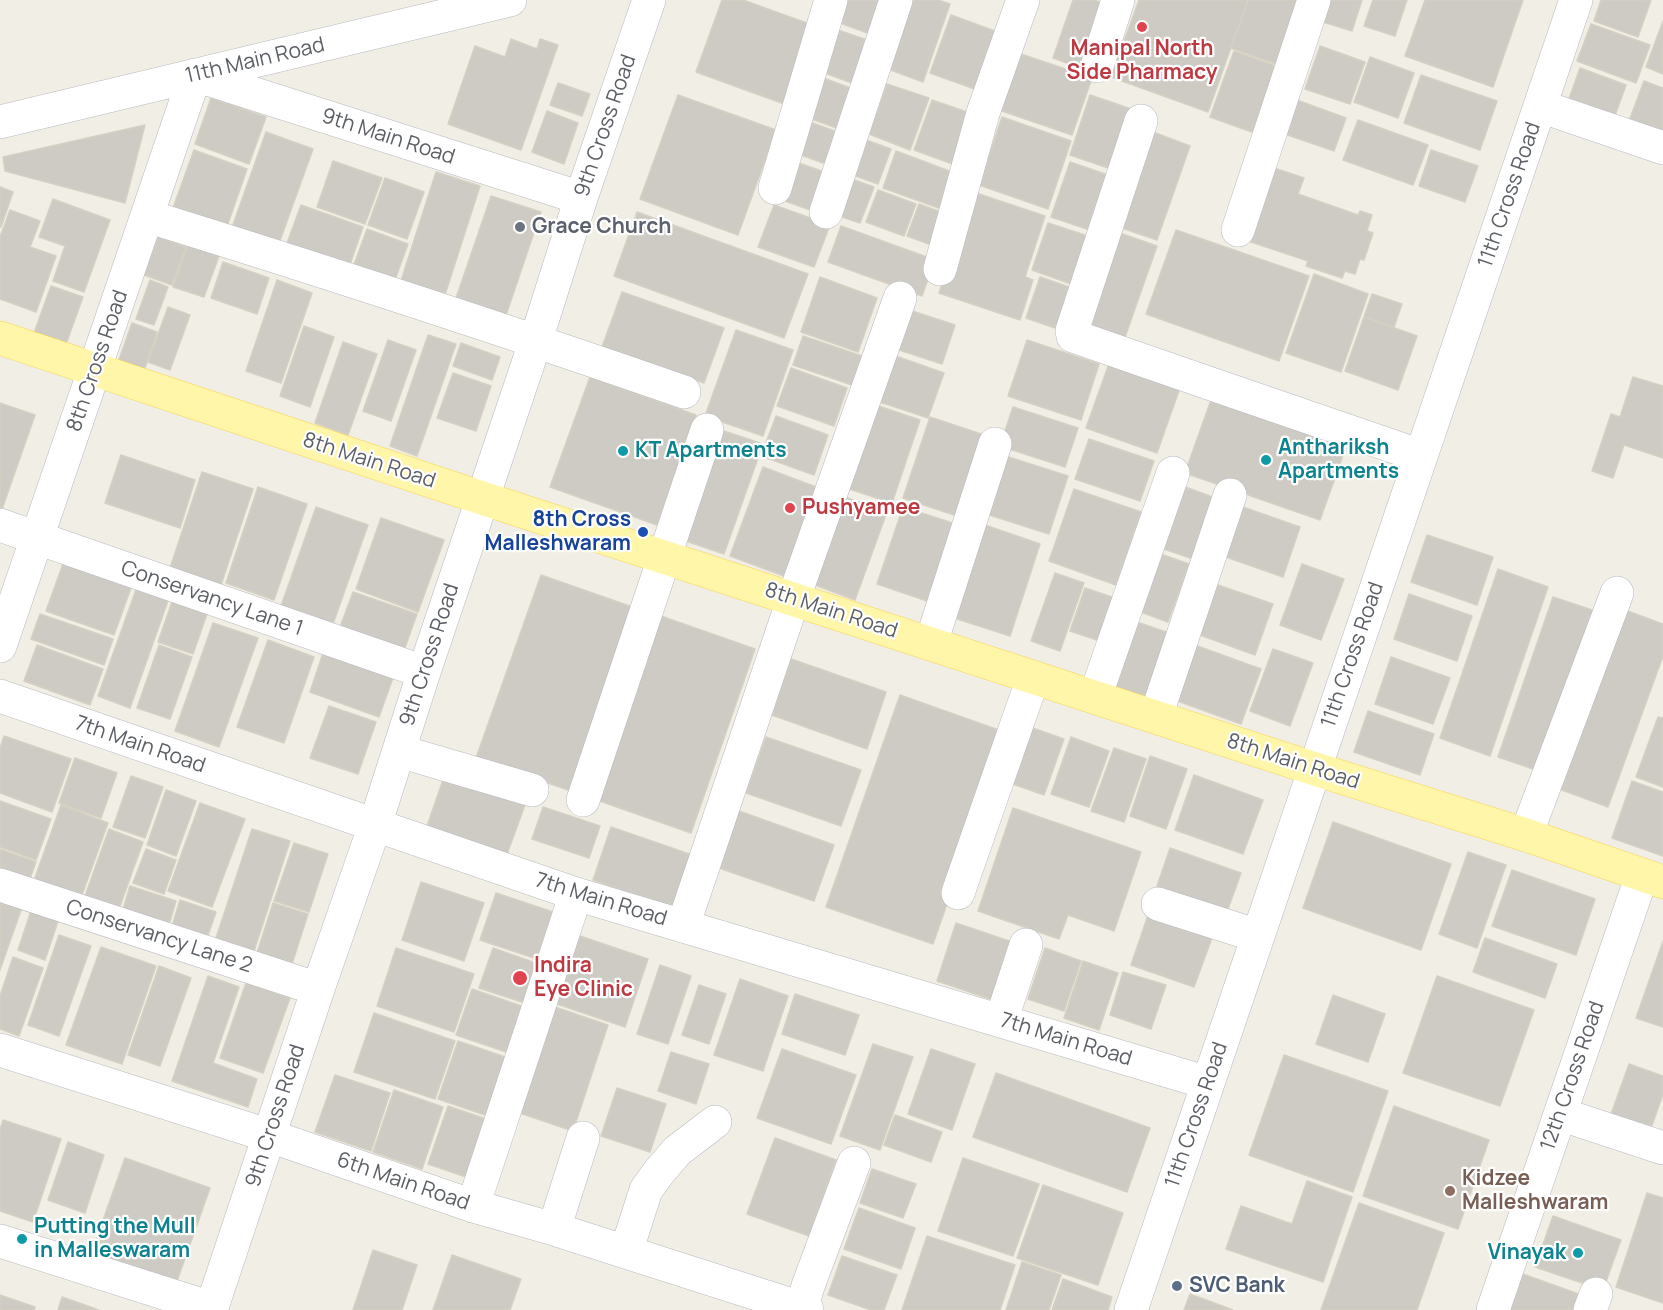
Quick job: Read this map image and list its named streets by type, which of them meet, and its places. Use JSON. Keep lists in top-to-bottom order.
{
  "streets": {
    "main road": ["8th Main Road"],
    "street": [
      "11th Main Road",
      "9th Cross Road",
      "9th Main Road",
      "11th Cross Road",
      "8th Cross Road",
      "Conservancy Lane 1",
      "7th Main Road",
      "Conservancy Lane 2",
      "12th Cross Road",
      "6th Main Road"
    ]
  },
  "crossings": [
    ["11th Main Road", "9th Main Road"],
    ["11th Main Road", "8th Cross Road"],
    ["9th Cross Road", "9th Main Road"],
    ["9th Cross Road", "8th Main Road"],
    ["9th Cross Road", "Conservancy Lane 1"],
    ["9th Cross Road", "7th Main Road"],
    ["9th Cross Road", "Conservancy Lane 2"],
    ["9th Cross Road", "6th Main Road"],
    ["9th Main Road", "8th Cross Road"],
    ["11th Cross Road", "8th Main Road"],
    ["11th Cross Road", "7th Main Road"],
    ["8th Cross Road", "8th Main Road"],
    ["8th Cross Road", "Conservancy Lane 1"],
    ["8th Main Road", "12th Cross Road"]
  ],
  "places": [
    "Manipal North Side Pharmacy",
    "Grace Church",
    "KT Apartments",
    "Anthariksh Apartments",
    "Pushyamee",
    "8th Cross Malleshwaram",
    "Indira Eye Clinic",
    "Kidzee Malleshwaram",
    "Putting the Mull in Malleswaram",
    "Vinayak",
    "SVC Bank"
  ]
}
